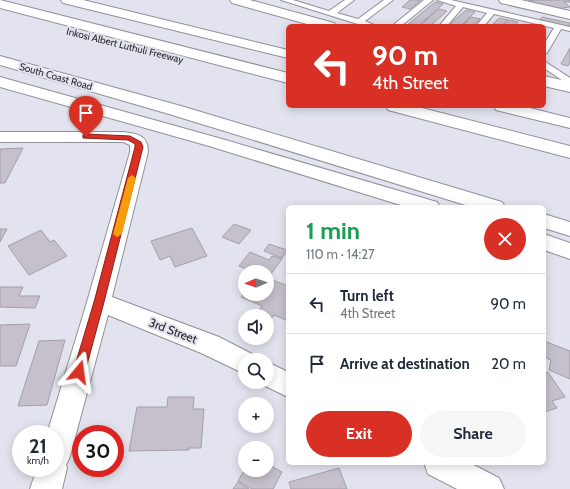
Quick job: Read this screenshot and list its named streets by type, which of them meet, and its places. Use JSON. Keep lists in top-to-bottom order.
{
  "streets": {
    "main road": ["Inkosi Albert Luthuli Freeway", "South Coast Road", "3rd Street"]
  },
  "north": "left",
  "page": {
    "turn": ["90 m", "4th Street"],
    "heading": ["1 min", "110 m · 14:27"],
    "map_buttons": ["+", "−"],
    "list": [
      {
        "name": "Turn left",
        "note": "4th Street",
        "value": "90 m"
      },
      {
        "name": "Arrive at destination",
        "value": "20 m"
      }
    ],
    "buttons": ["Exit", "Share"],
    "speed": "21 km/h",
    "limit": "30"
  }
}
